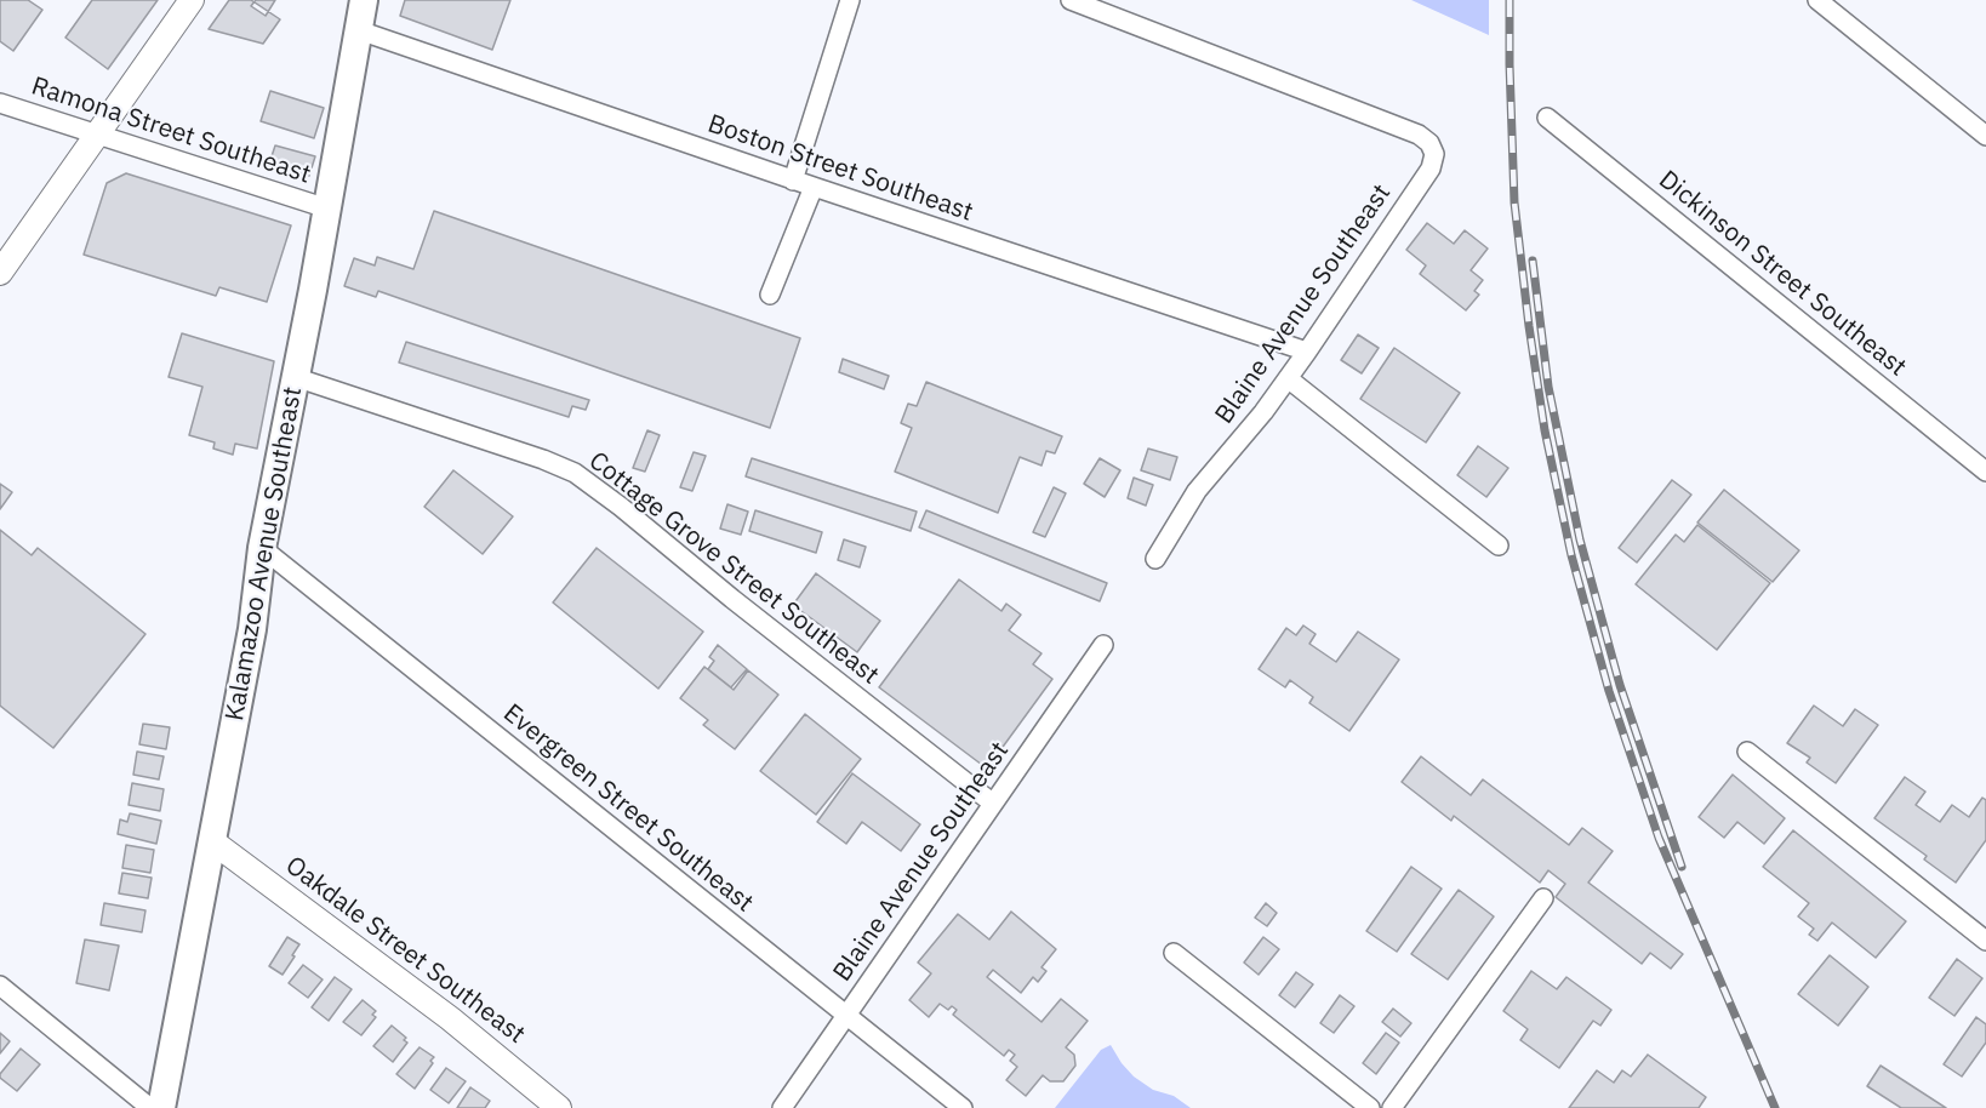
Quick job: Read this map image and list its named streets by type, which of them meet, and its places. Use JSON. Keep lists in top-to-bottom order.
{
  "streets": {
    "main road": ["Kalamazoo Avenue Southeast"],
    "street": [
      "Ramona Street Southeast",
      "Boston Street Southeast",
      "Dickinson Street Southeast",
      "Blaine Avenue Southeast",
      "Cottage Grove Street Southeast",
      "Evergreen Street Southeast",
      "Oakdale Street Southeast"
    ]
  },
  "crossings": [
    ["Ramona Street Southeast", "Kalamazoo Avenue Southeast"],
    ["Boston Street Southeast", "Blaine Avenue Southeast"],
    ["Boston Street Southeast", "Kalamazoo Avenue Southeast"],
    ["Blaine Avenue Southeast", "Cottage Grove Street Southeast"],
    ["Blaine Avenue Southeast", "Evergreen Street Southeast"],
    ["Kalamazoo Avenue Southeast", "Cottage Grove Street Southeast"],
    ["Kalamazoo Avenue Southeast", "Evergreen Street Southeast"],
    ["Kalamazoo Avenue Southeast", "Oakdale Street Southeast"]
  ]
}
